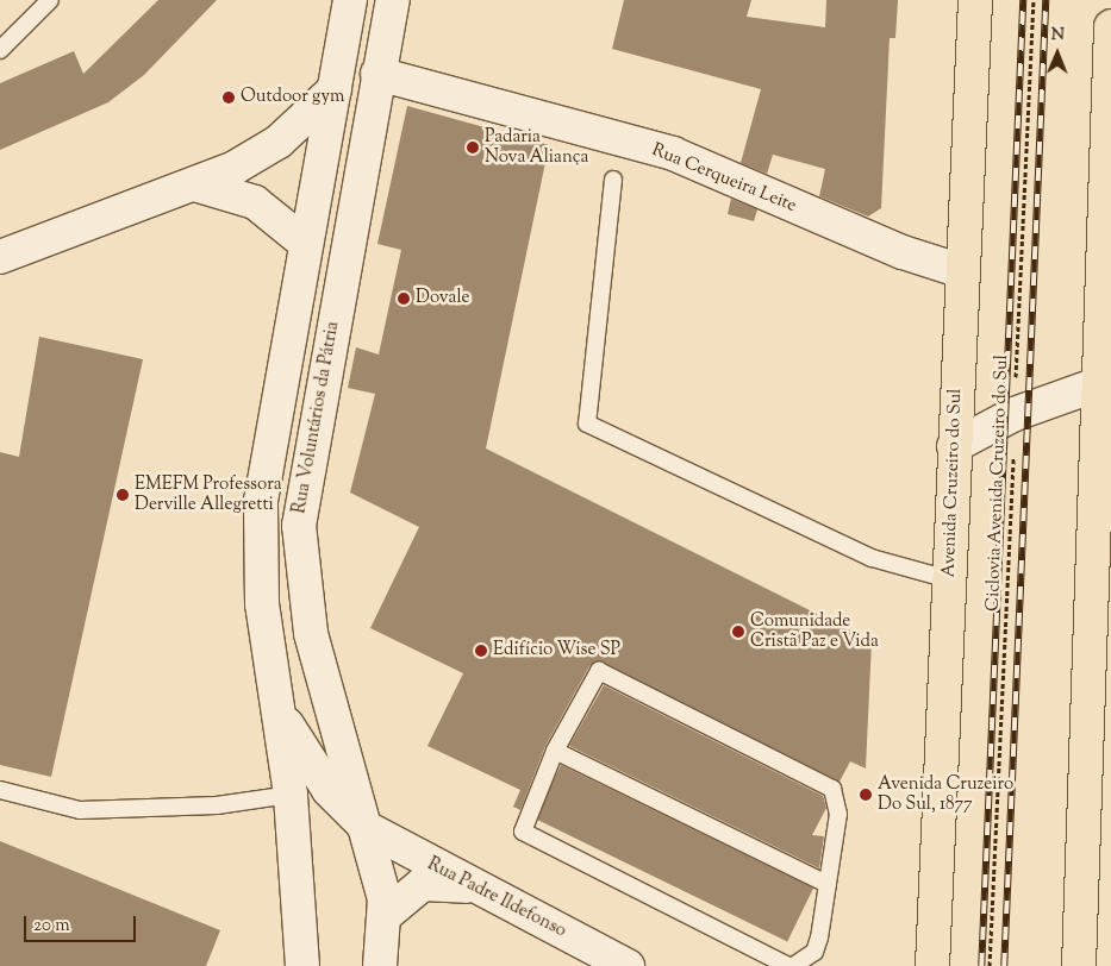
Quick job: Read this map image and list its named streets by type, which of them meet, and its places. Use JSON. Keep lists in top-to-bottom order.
{
  "streets": {
    "main road": [
      "Rua Cerqueira Leite",
      "Rua Voluntários da Pátria",
      "Avenida Cruzeiro do Sul",
      "Rua Padre Ildefonso"
    ],
    "path": ["Ciclovia Avenida Cruzeiro do Sul"]
  },
  "crossings": [
    ["Rua Cerqueira Leite", "Rua Voluntários da Pátria"],
    ["Rua Cerqueira Leite", "Avenida Cruzeiro do Sul"],
    ["Rua Voluntários da Pátria", "Rua Padre Ildefonso"]
  ],
  "places": [
    "Outdoor gym",
    "Padaria Nova Aliança",
    "Dovale",
    "EMEFM Professora Derville Allegretti",
    "Comunidade Cristã Paz e Vida",
    "Edifício Wise SP",
    "Avenida Cruzeiro Do Sul, 1877"
  ],
  "scale_bar": "20 m",
  "north": "top"
}
